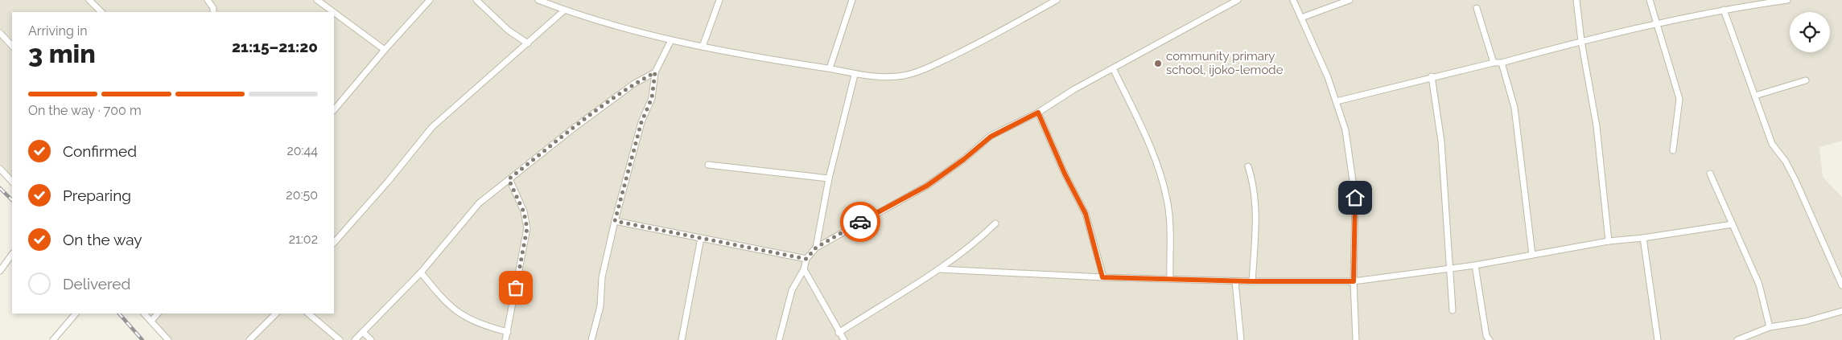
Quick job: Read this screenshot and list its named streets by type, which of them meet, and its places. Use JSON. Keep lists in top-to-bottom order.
{
  "places": ["community primary school, ijoko-lemode"],
  "page": {
    "heading": ["3 min", "Arriving in", "21:15–21:20"],
    "bar": "On the way · 700 m",
    "list": [
      ["Confirmed", "20:44"],
      ["Preparing", "20:50"],
      ["On the way", "21:02"],
      "Delivered"
    ]
  }
}
